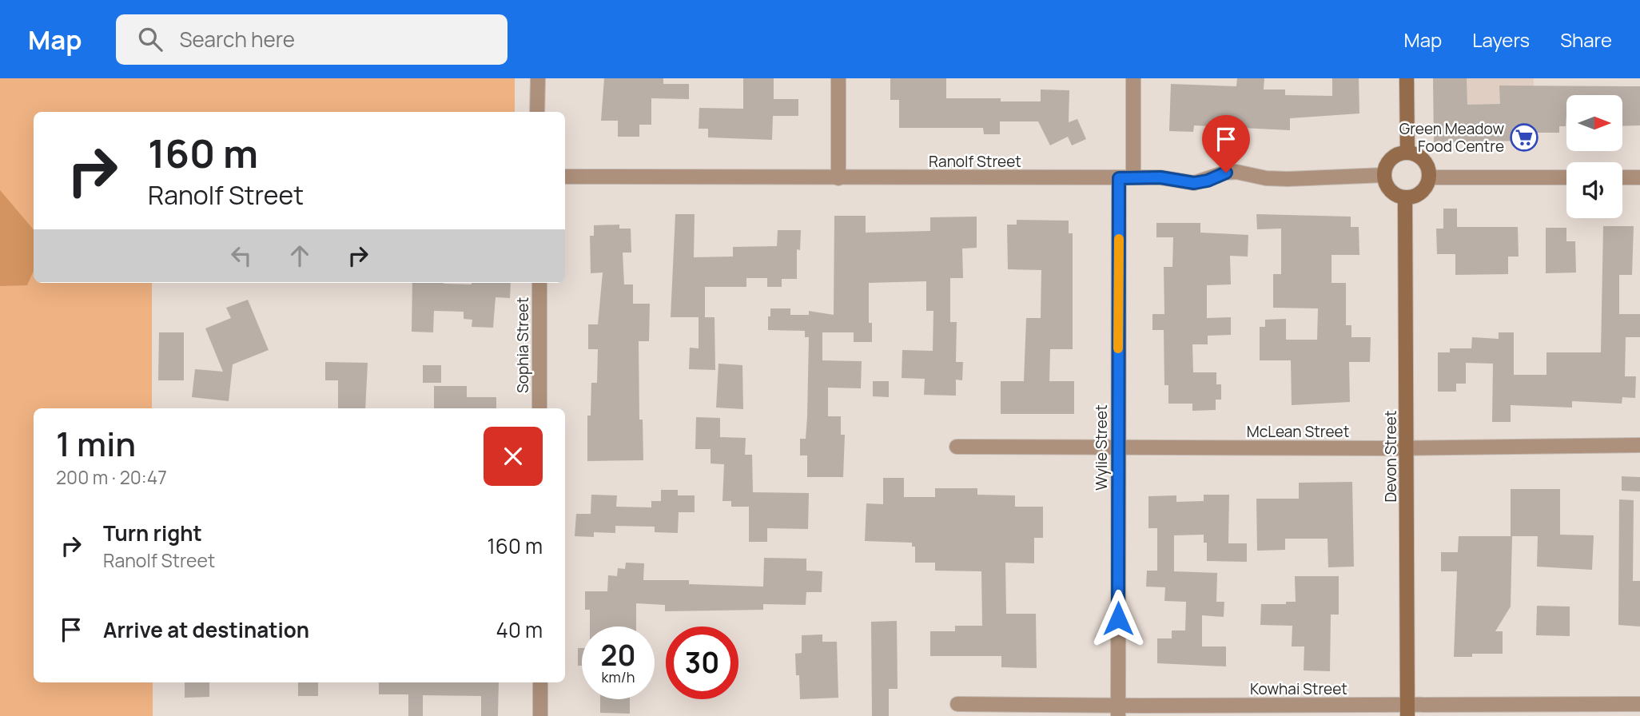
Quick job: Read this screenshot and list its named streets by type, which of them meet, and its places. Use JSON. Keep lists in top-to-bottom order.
{
  "streets": {
    "main road": ["Devon Street"],
    "street": [
      "Ranolf Street",
      "Sophia Street",
      "McLean Street",
      "Wylie Street",
      "Kowhai Street"
    ]
  },
  "crossings": [
    ["Ranolf Street", "Wylie Street"],
    ["Ranolf Street", "Devon Street"],
    ["McLean Street", "Wylie Street"],
    ["McLean Street", "Devon Street"],
    ["Wylie Street", "Kowhai Street"],
    ["Devon Street", "Kowhai Street"]
  ],
  "places": {
    "supermarket": ["Green Meadow Food Centre"]
  },
  "north": "right",
  "page": {
    "header": "Map",
    "search": "Search here",
    "nav": ["Map", "Layers", "Share"],
    "turn": ["160 m", "Ranolf Street"],
    "heading": ["1 min", "200 m · 20:47"],
    "list": [
      {
        "name": "Turn right",
        "note": "Ranolf Street",
        "value": "160 m"
      },
      {
        "name": "Arrive at destination",
        "value": "40 m"
      }
    ],
    "speed": "20 km/h",
    "limit": "30"
  }
}
